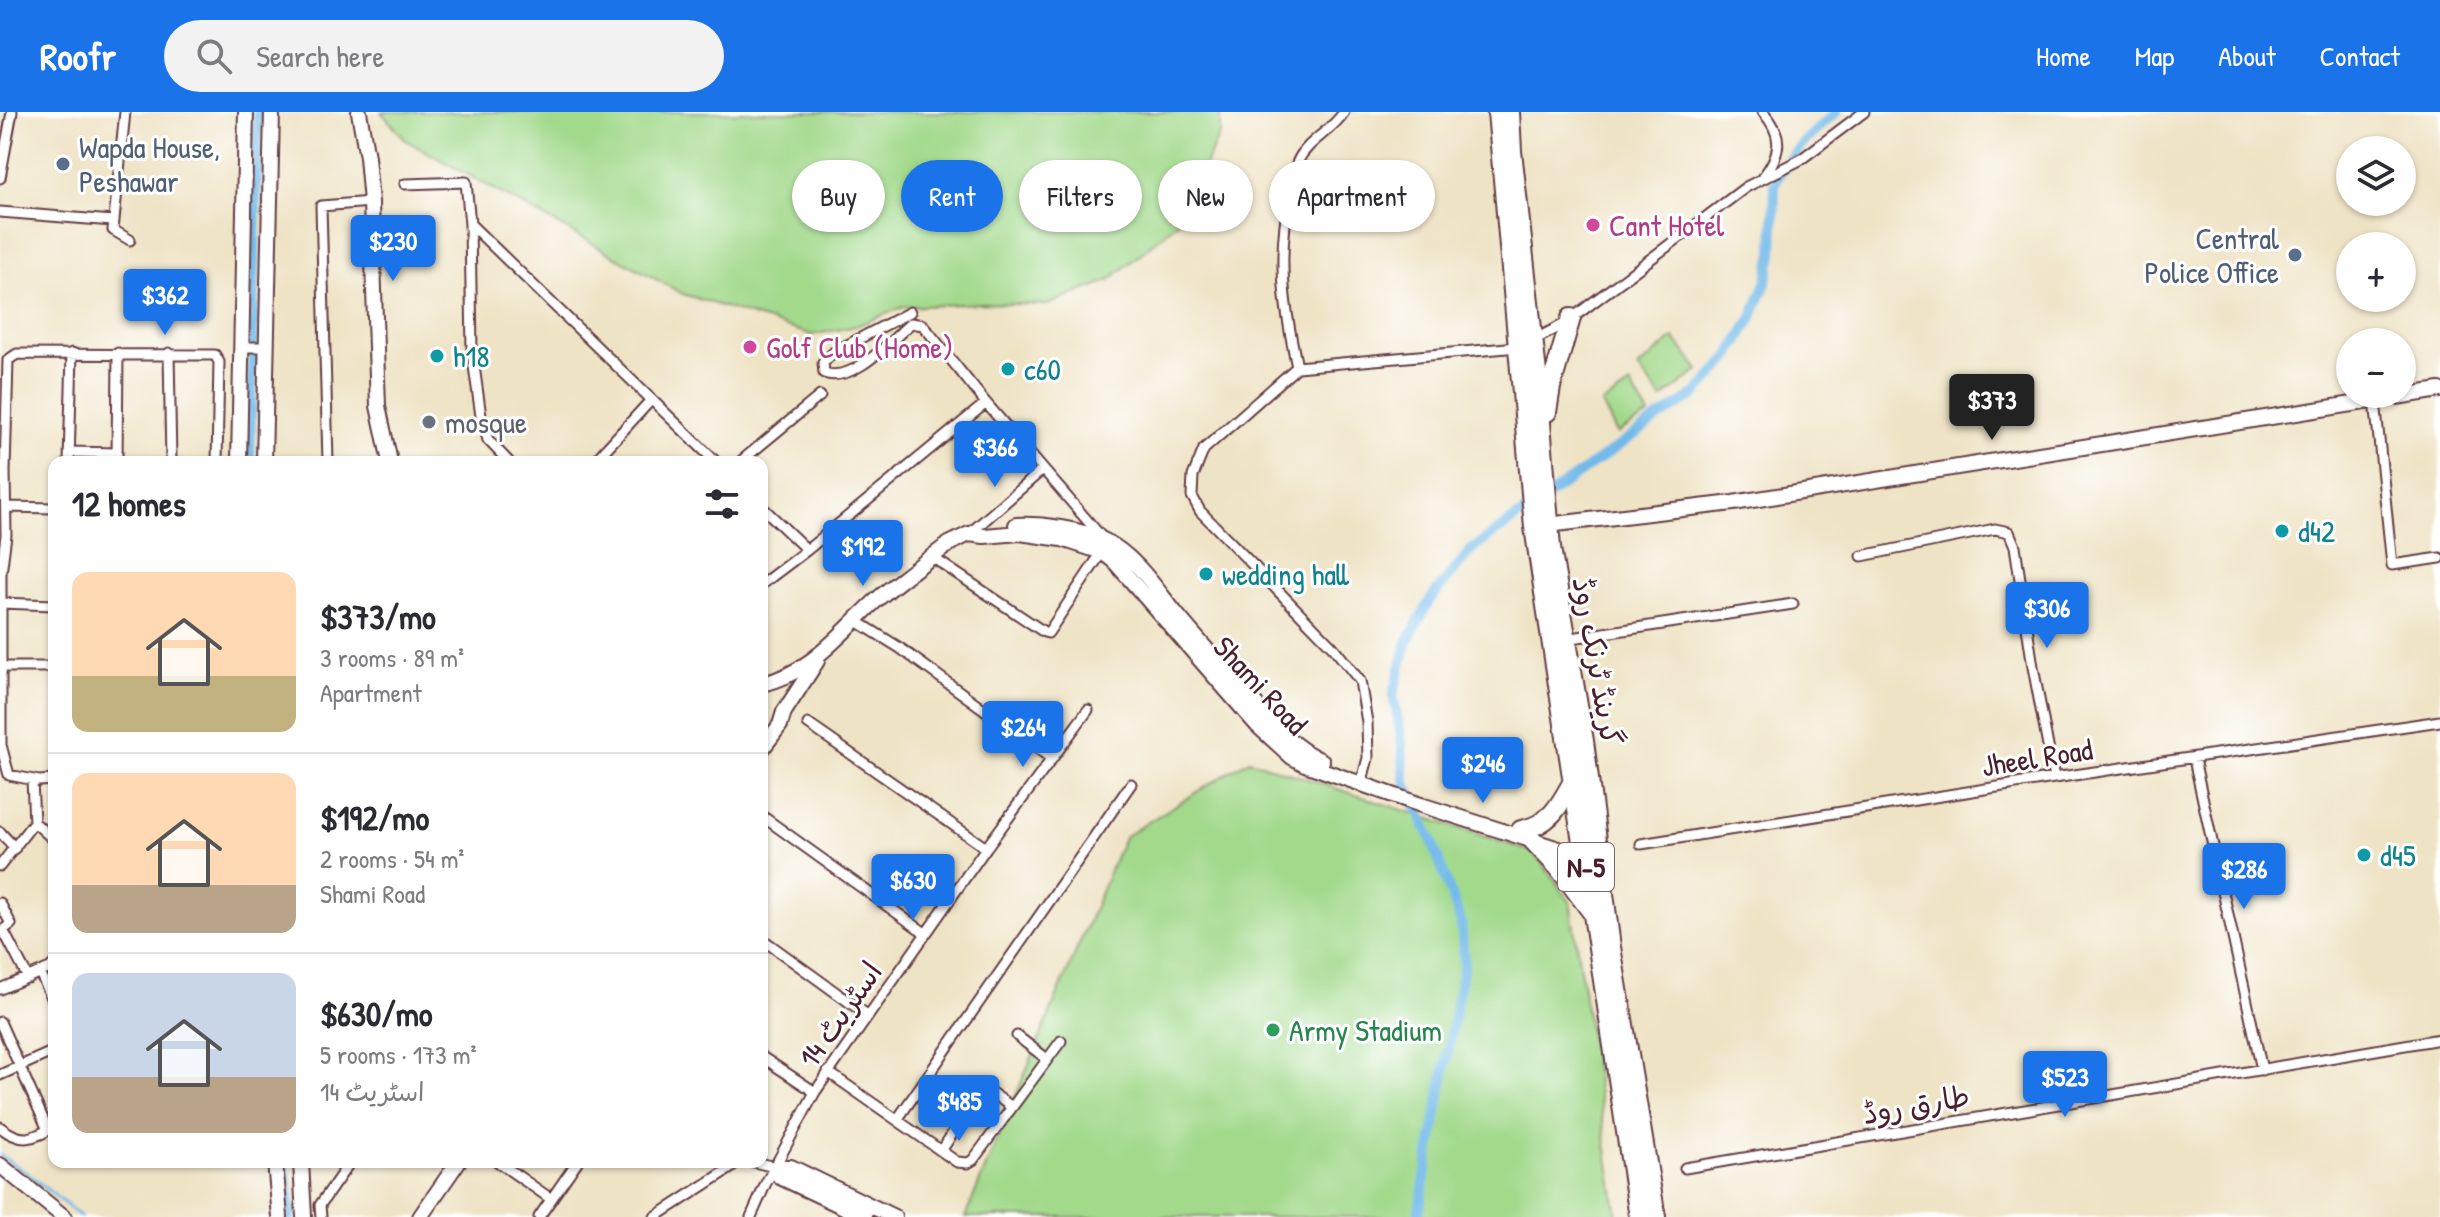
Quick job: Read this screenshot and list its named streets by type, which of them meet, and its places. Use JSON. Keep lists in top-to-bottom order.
{
  "streets": {
    "highway": ["گرینڈ ٹرنک روڈ", "N-5"],
    "street": [
      "Shami Road",
      "Jheel Road",
      "اسٹریٹ 14",
      "طارق روڈ"
    ]
  },
  "crossings": [
    ["گرینڈ ٹرنک روڈ", "Shami Road"]
  ],
  "places": [
    "Wapda House, Peshawar",
    "Cant Hotel",
    "Central Police Office",
    "Golf Club (Home)",
    "h18",
    "c60",
    "mosque",
    "d42",
    "wedding hall",
    "d45",
    "Army Stadium"
  ],
  "page": {
    "header": "Roofr",
    "search": "Search here",
    "nav": [
      "Home",
      "Map",
      "About",
      "Contact"
    ],
    "map_buttons": ["+", "−"],
    "chip": [
      "Buy",
      "Rent",
      "Filters",
      "New",
      "Apartment"
    ],
    "price": [
      "$230",
      "$362",
      "$373",
      "$366",
      "$192",
      "$306",
      "$264",
      "$246",
      "$286",
      "$630",
      "$523",
      "$485"
    ],
    "heading": "12 homes",
    "list": [
      {
        "name": "$373/mo",
        "note": "3 rooms · 89 m² · Apartment"
      },
      {
        "name": "$192/mo",
        "note": "2 rooms · 54 m² · Shami Road"
      },
      {
        "name": "$630/mo",
        "note": "5 rooms · 173 m² · اسٹریٹ 14"
      }
    ]
  }
}
